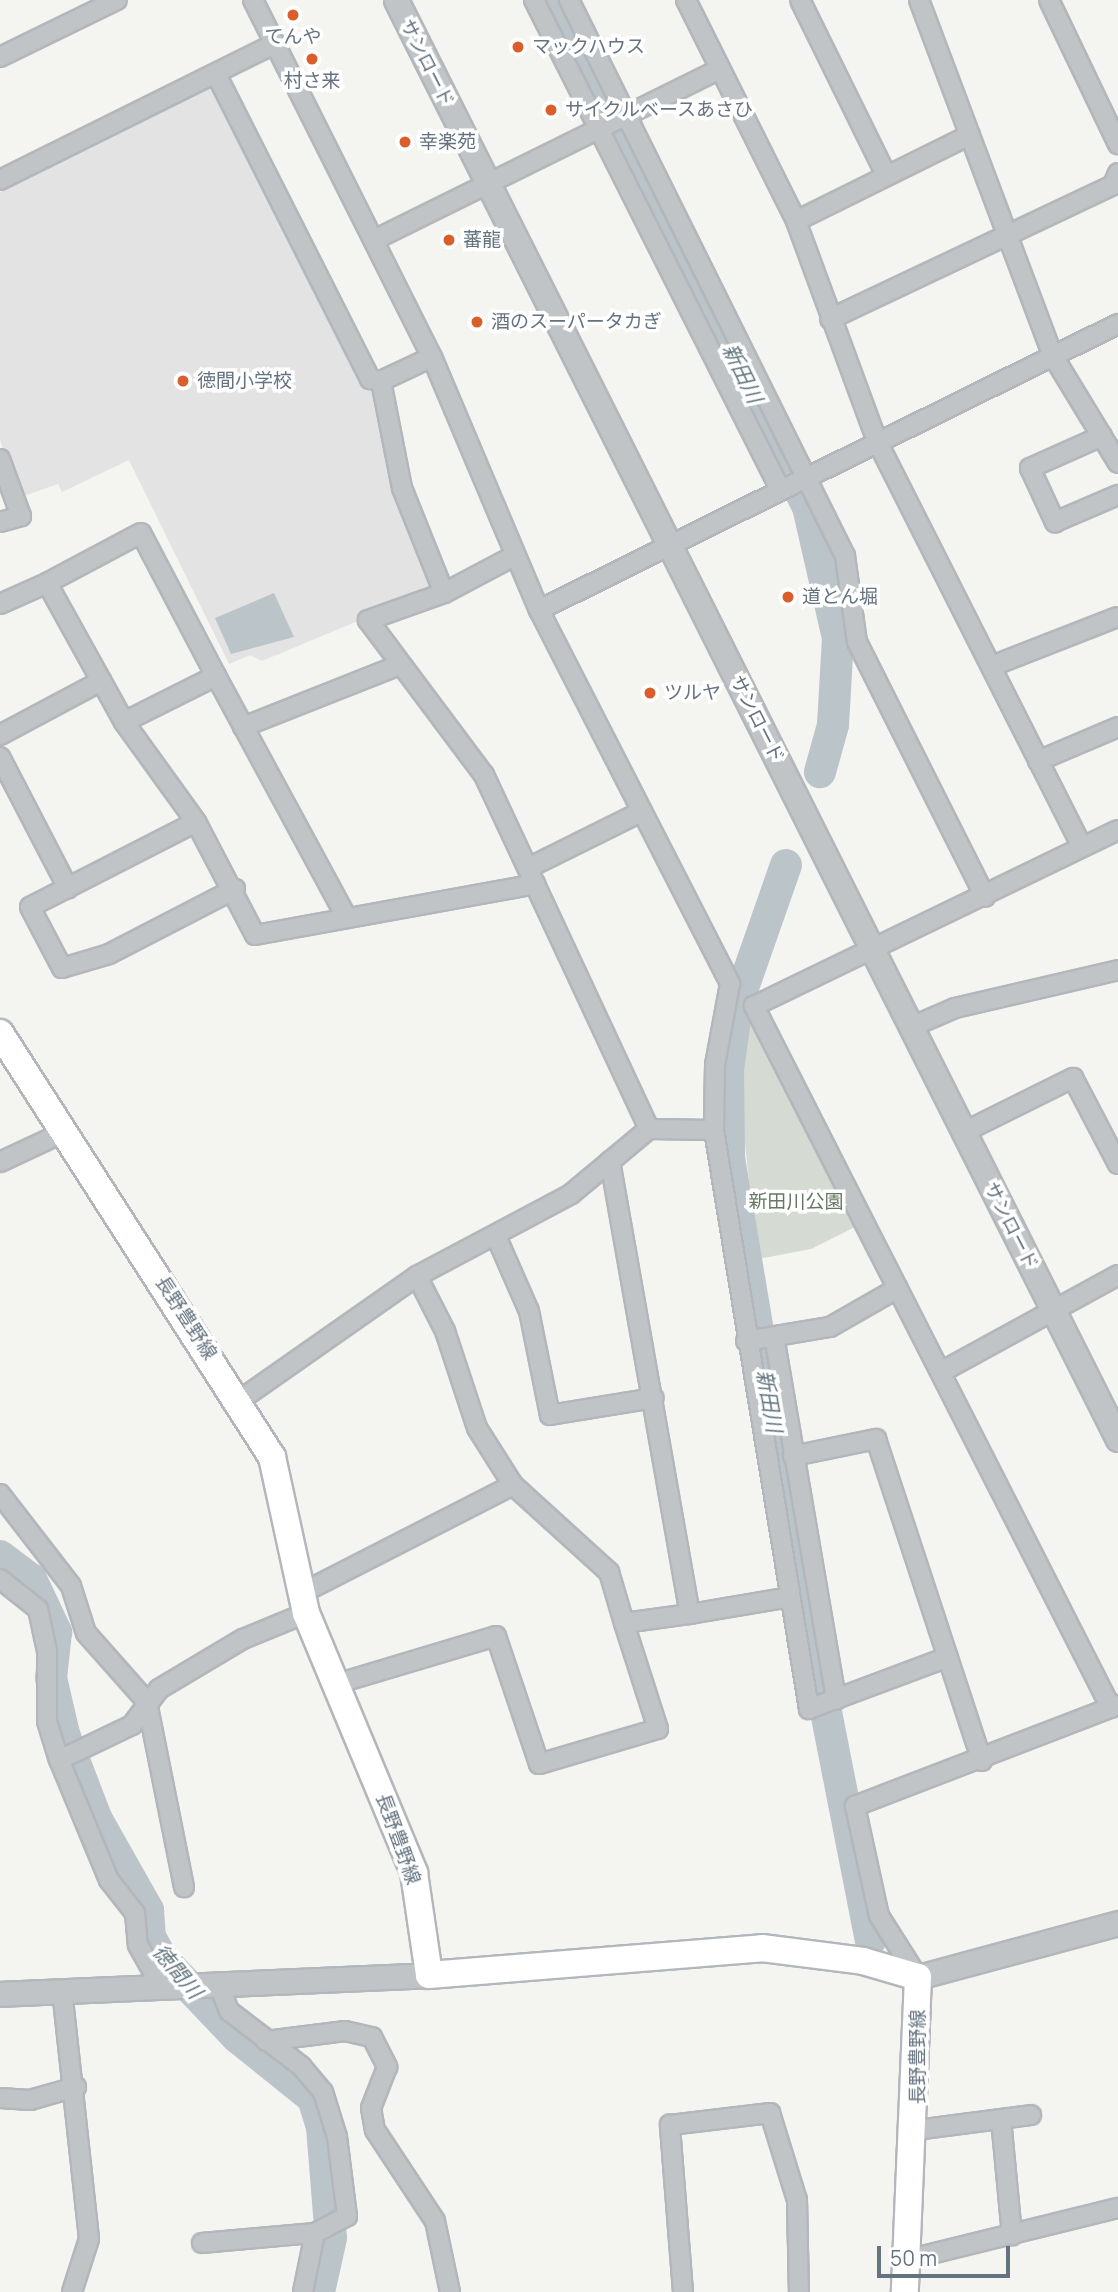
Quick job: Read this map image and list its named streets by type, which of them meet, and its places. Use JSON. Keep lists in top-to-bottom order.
{
  "streets": {
    "main road": ["長野豊野線"],
    "street": ["サンロード"]
  },
  "water": ["新田川", "徳間川"],
  "parks": ["新田川公園"],
  "places": [
    "てんや",
    "マックハウス",
    "村さ来",
    "サイクルベースあさひ",
    "幸楽苑",
    "蕃龍",
    "酒のスーパータカぎ",
    "徳間小学校",
    "道とん堀",
    "ツルヤ"
  ],
  "scale_bar": "50 m"
}
